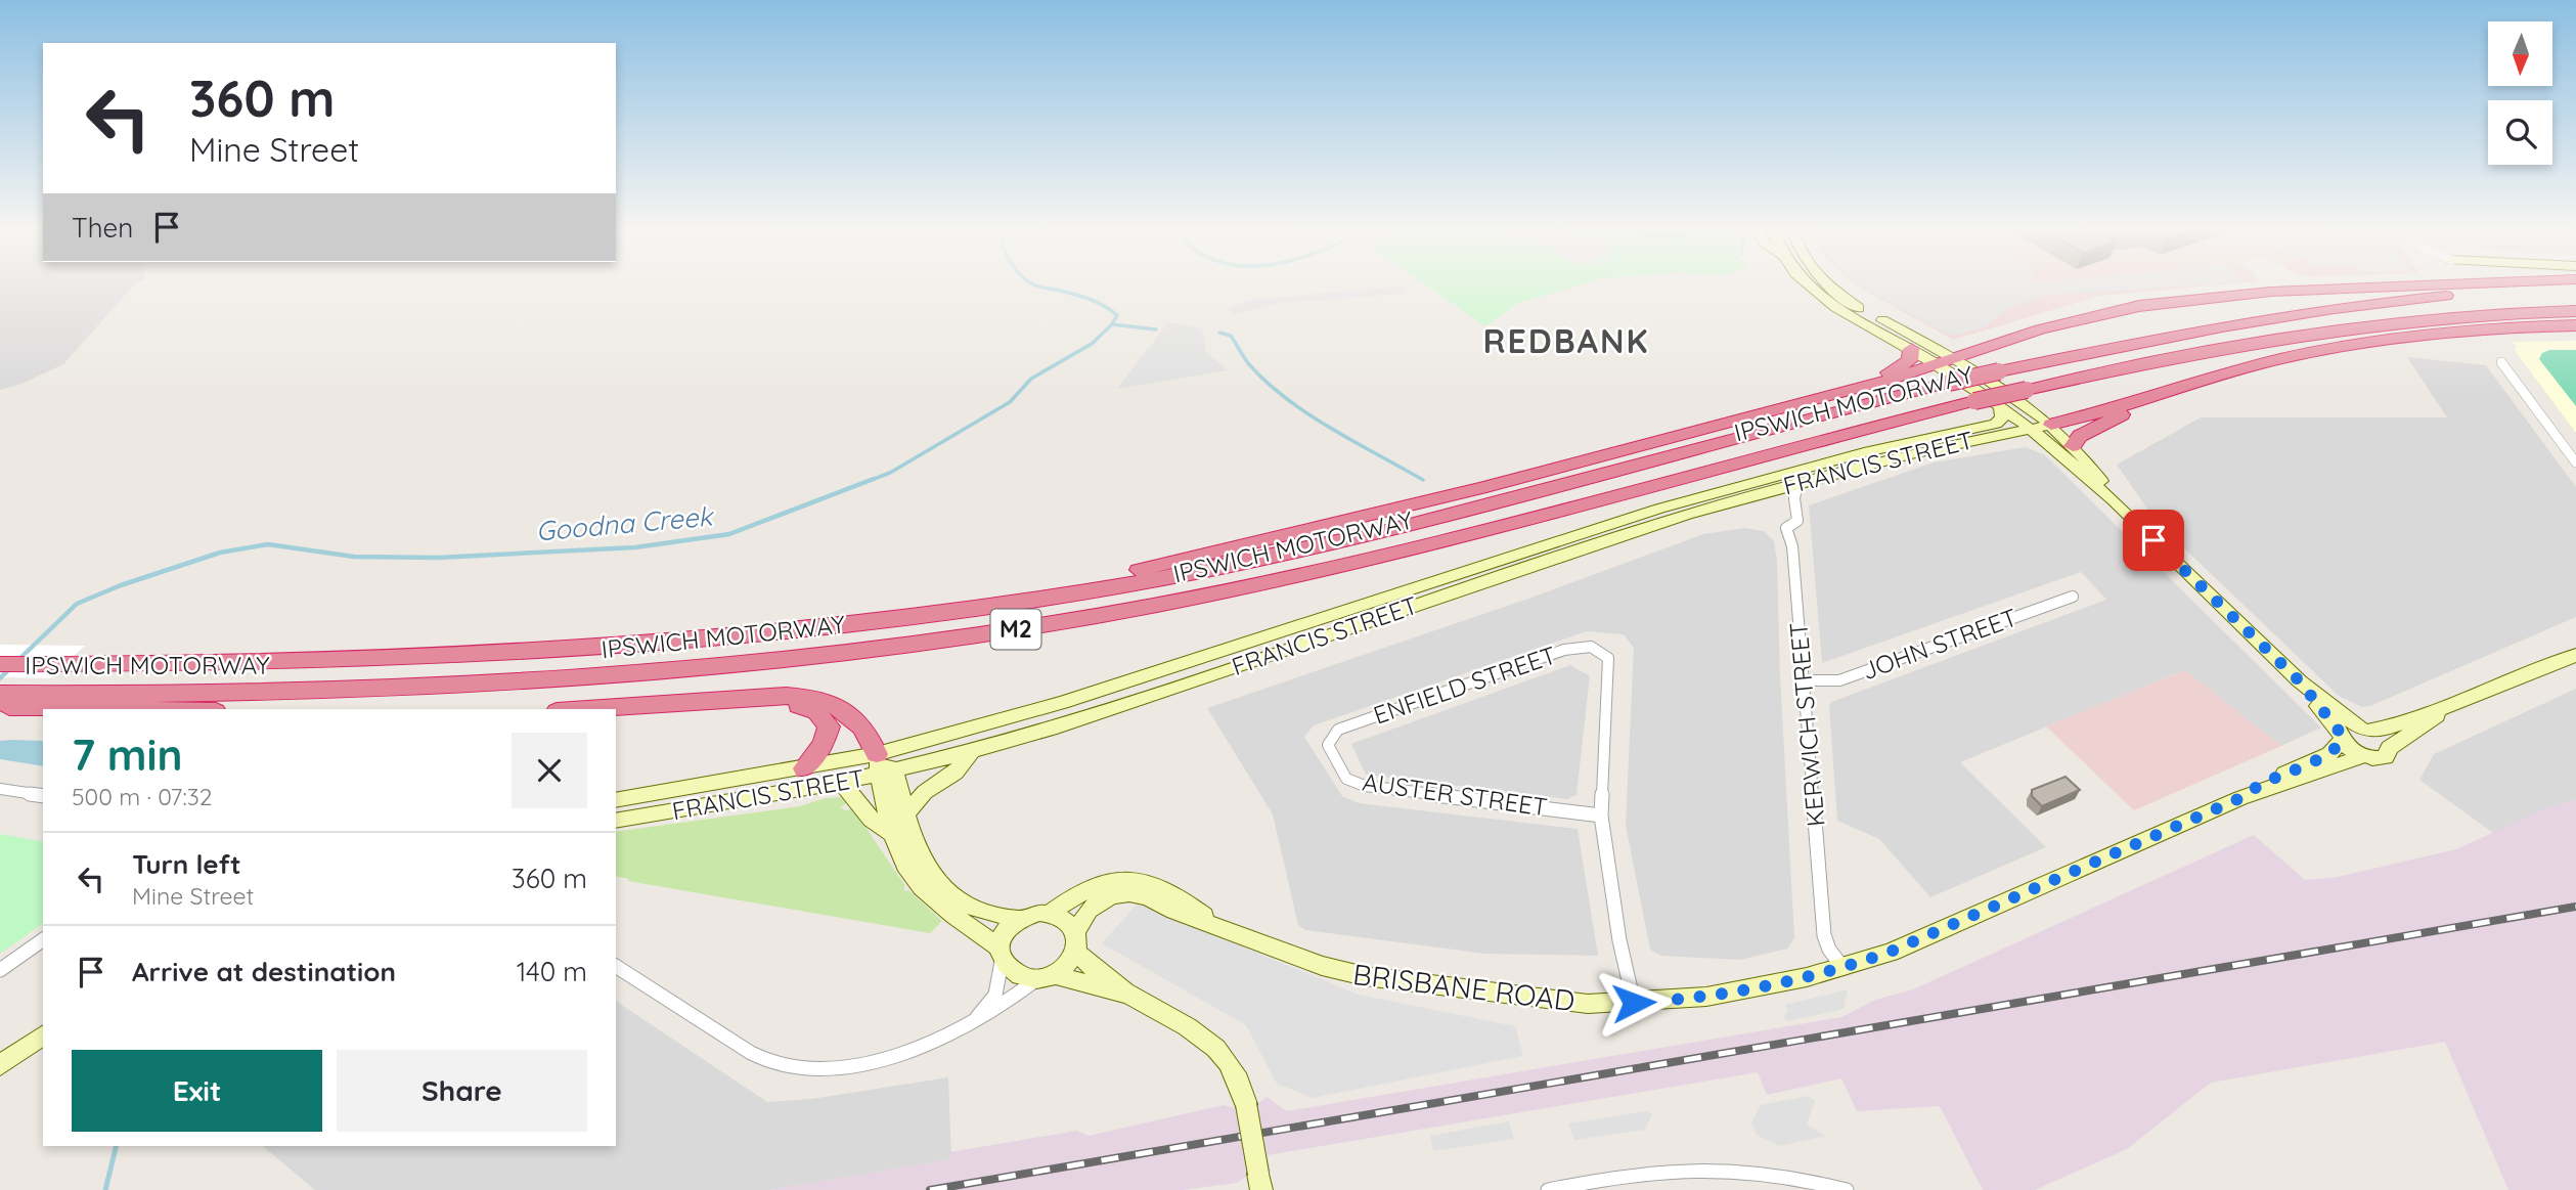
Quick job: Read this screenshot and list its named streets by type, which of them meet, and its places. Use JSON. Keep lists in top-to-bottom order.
{
  "streets": {
    "highway": ["IPSWICH MOTORWAY", "M2"],
    "main road": ["FRANCIS STREET", "BRISBANE ROAD"],
    "street": [
      "JOHN STREET",
      "ENFIELD STREET",
      "KERWICH STREET",
      "AUSTER STREET"
    ]
  },
  "crossings": [
    ["FRANCIS STREET", "KERWICH STREET"],
    ["JOHN STREET", "KERWICH STREET"],
    ["ENFIELD STREET", "AUSTER STREET"],
    ["KERWICH STREET", "BRISBANE ROAD"]
  ],
  "districts": ["REDBANK"],
  "water": ["Goodna Creek"],
  "north": "bottom",
  "page": {
    "turn": ["360 m", "Mine Street"],
    "then": "Then",
    "heading": ["7 min", "500 m · 07:32"],
    "list": [
      {
        "name": "Turn left",
        "note": "Mine Street",
        "value": "360 m"
      },
      {
        "name": "Arrive at destination",
        "value": "140 m"
      }
    ],
    "buttons": ["Exit", "Share"]
  }
}
